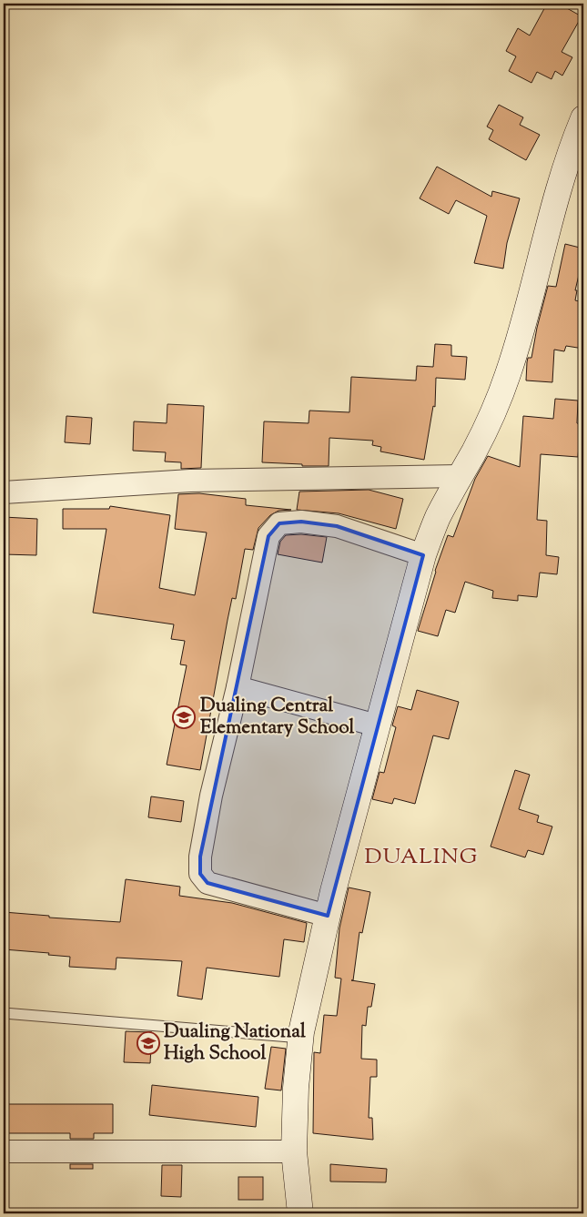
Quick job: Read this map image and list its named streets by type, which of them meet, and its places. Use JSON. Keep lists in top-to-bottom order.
{
  "districts": ["DUALING"],
  "places": {
    "school or university": ["Dualing Central Elementary School", "Dualing National High School"]
  }
}
